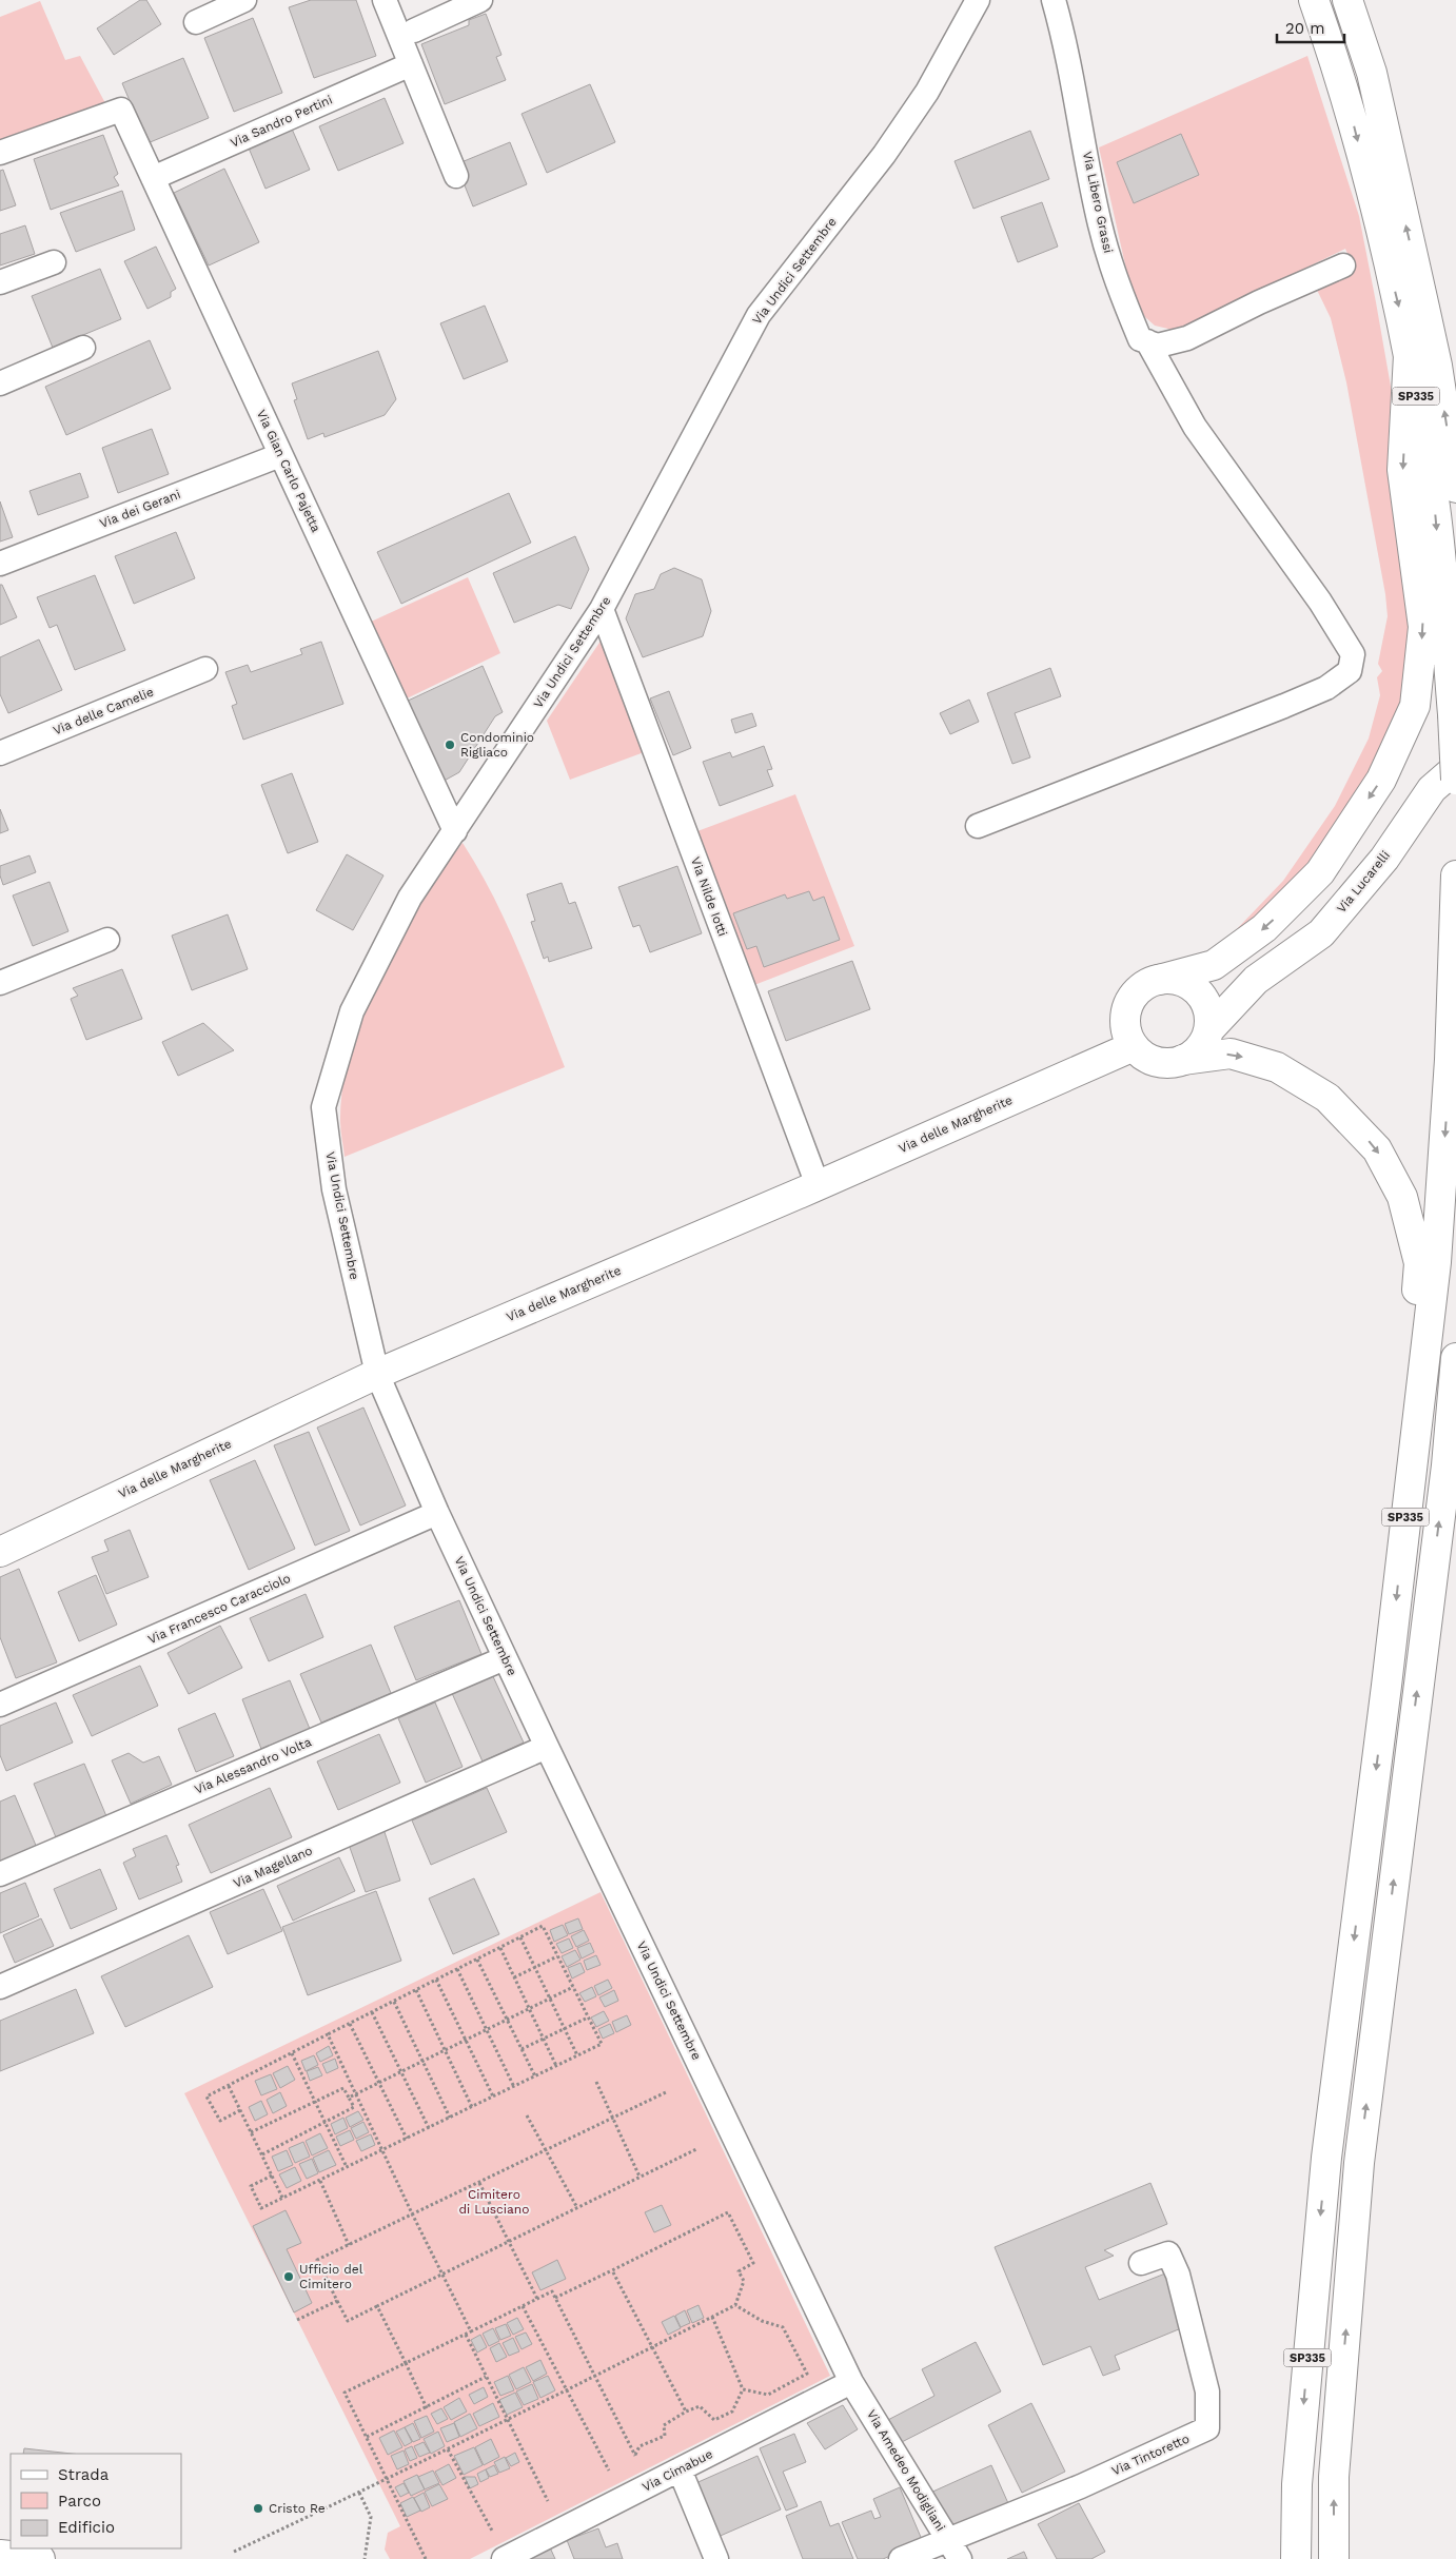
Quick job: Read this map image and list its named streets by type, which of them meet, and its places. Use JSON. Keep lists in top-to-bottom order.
{
  "streets": {
    "main road": ["SP335", "Via Lucarelli", "Via delle Margherite"],
    "street": [
      "Via Sandro Pertini",
      "Via Libero Grassi",
      "Via Undici Settembre",
      "Via Gian Carlo Pajetta",
      "Via dei Gerani",
      "Via delle Camelie",
      "Via Nilde Iotti",
      "Via Francesco Caracciolo",
      "Via Alessandro Volta",
      "Via Magellano",
      "Via Tintoretto",
      "Via Cimabue",
      "Via Amedeo Modigliani"
    ]
  },
  "crossings": [
    ["Via Sandro Pertini", "Via Gian Carlo Pajetta"],
    ["Via Undici Settembre", "Via Gian Carlo Pajetta"],
    ["Via Undici Settembre", "Via Nilde Iotti"],
    ["Via Undici Settembre", "Via delle Margherite"],
    ["Via Undici Settembre", "Via Francesco Caracciolo"],
    ["Via Undici Settembre", "Via Alessandro Volta"],
    ["Via Undici Settembre", "Via Magellano"],
    ["Via Undici Settembre", "Via Cimabue"],
    ["Via Undici Settembre", "Via Amedeo Modigliani"],
    ["Via Gian Carlo Pajetta", "Via dei Gerani"],
    ["Via Lucarelli", "Via delle Margherite"],
    ["Via Nilde Iotti", "Via delle Margherite"],
    ["Via Tintoretto", "Via Amedeo Modigliani"],
    ["Via Cimabue", "Via Amedeo Modigliani"]
  ],
  "parks": ["Cimitero di Lusciano"],
  "places": ["Condominio Rigliaco", "Ufficio del Cimitero", "Cristo Re"],
  "legend": ["Strada", "Parco", "Edificio"],
  "scale_bar": "20 m"
}
